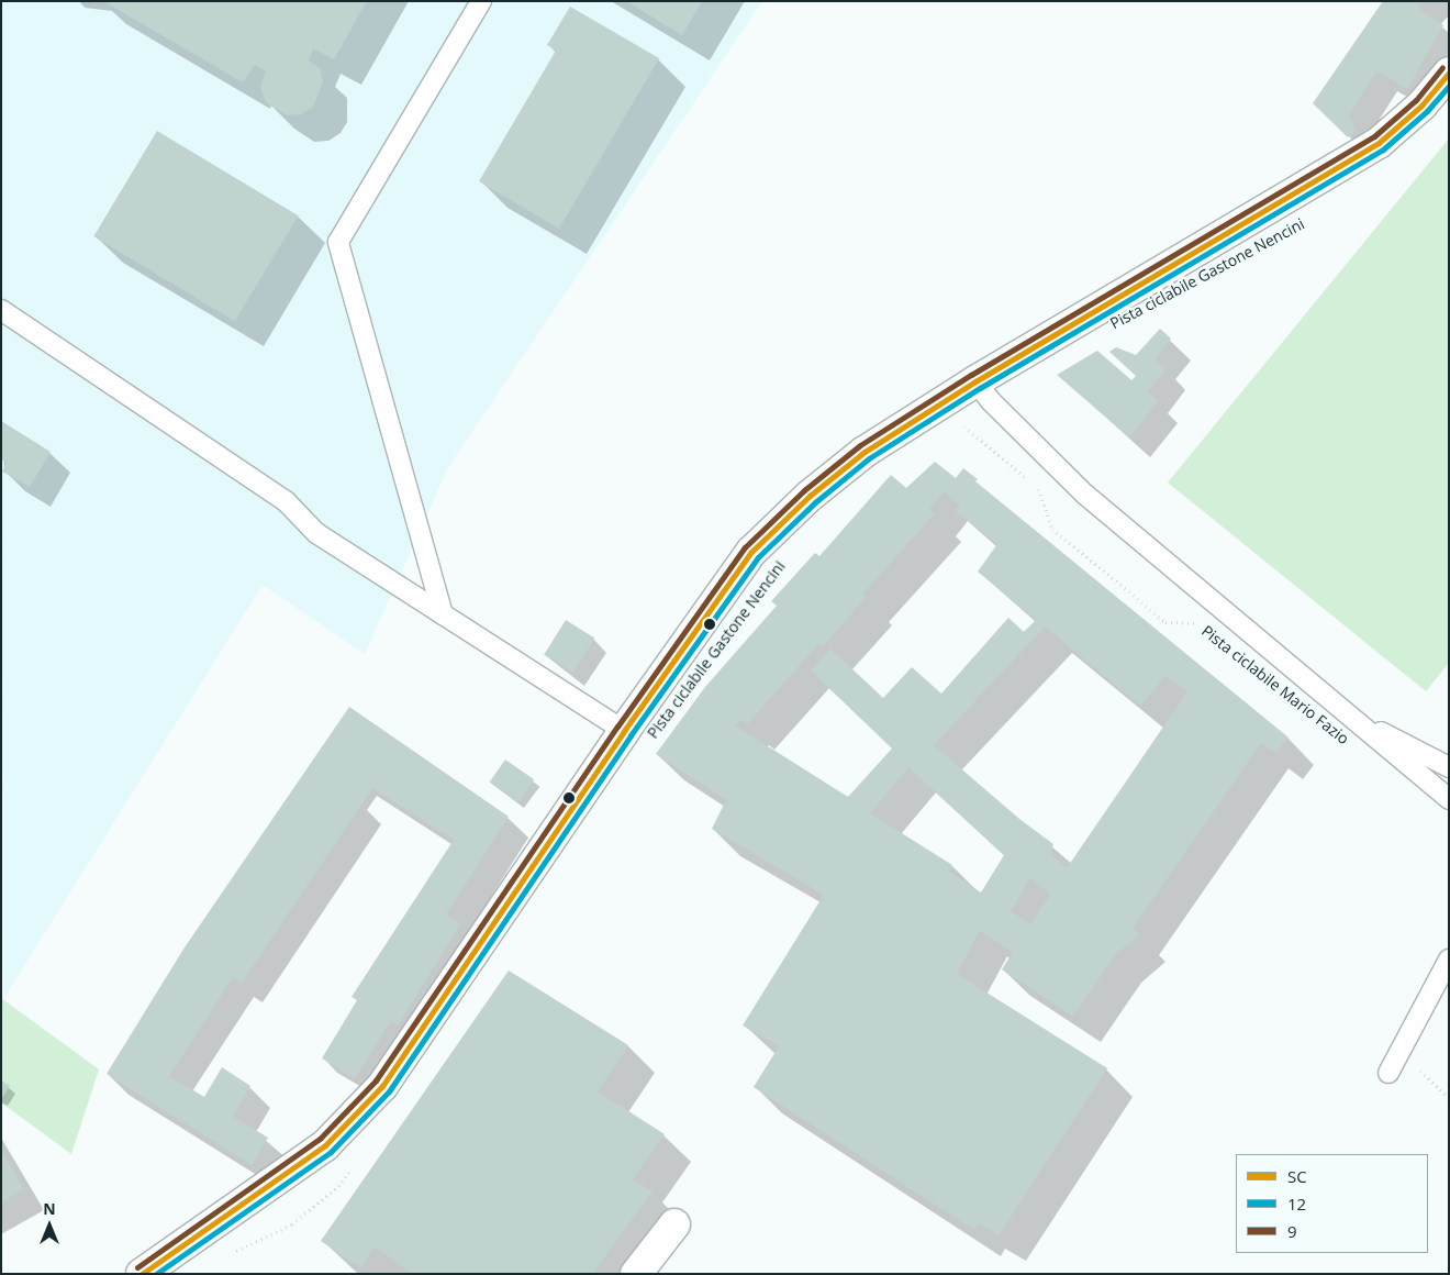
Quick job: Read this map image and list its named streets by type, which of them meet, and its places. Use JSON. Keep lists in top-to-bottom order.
{
  "streets": {
    "path": ["Pista ciclabile Mario Fazio"]
  },
  "lines": ["transit line 9", "transit line SC", "transit line 12"],
  "legend": ["SC", "12", "9"],
  "north": "top"
}
